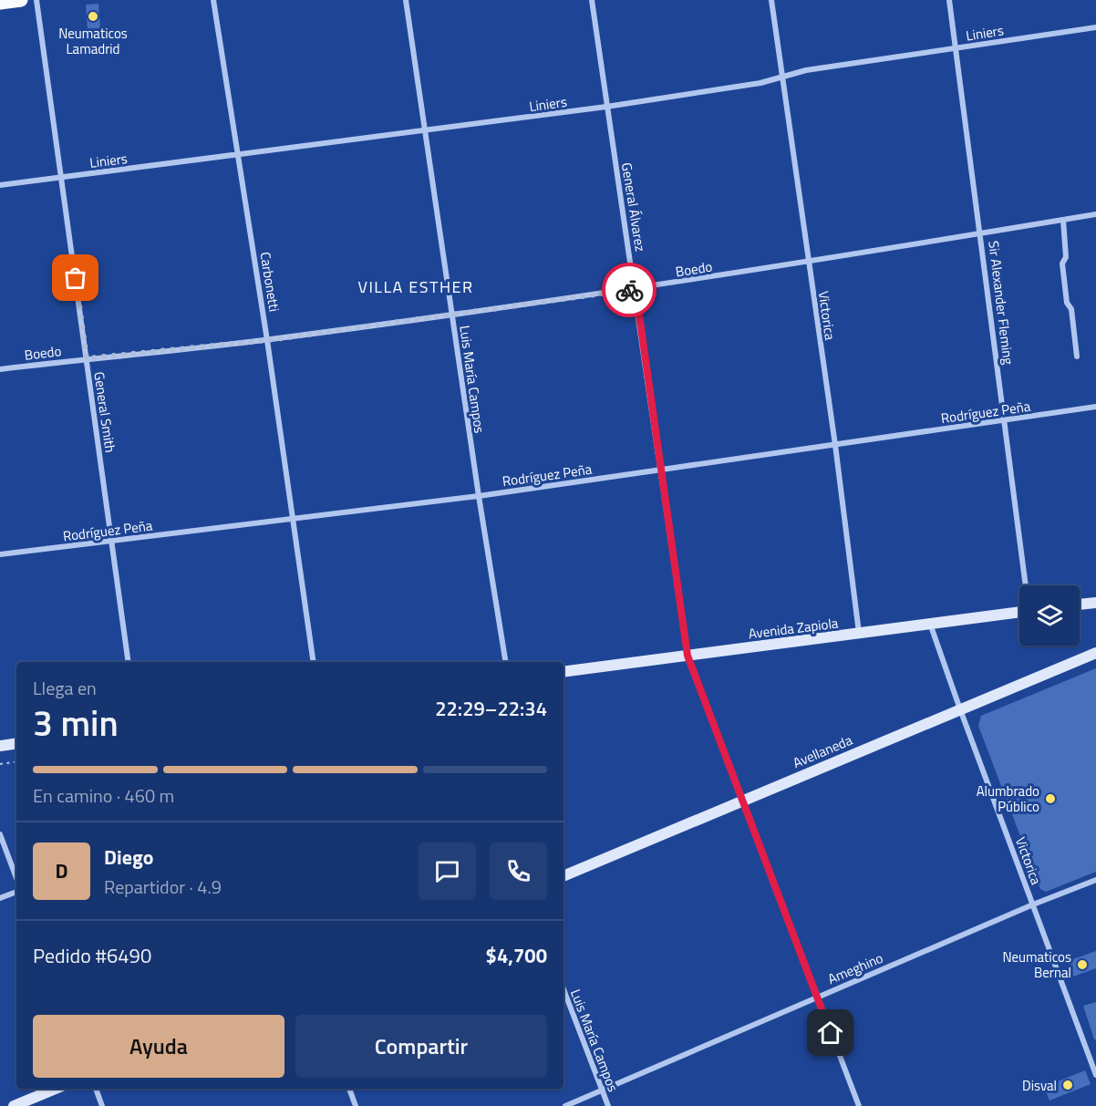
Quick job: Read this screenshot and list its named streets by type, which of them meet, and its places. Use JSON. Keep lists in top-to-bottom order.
{
  "streets": {
    "street": [
      "Liniers",
      "General Álvarez",
      "Boedo",
      "Carbonetti",
      "Sir Alexander Fleming",
      "Victorica",
      "Luis María Campos",
      "General Smith",
      "Rodríguez Peña",
      "Avenida Zapiola",
      "Avellaneda",
      "Ameghino"
    ]
  },
  "crossings": [
    ["Liniers", "General Álvarez"],
    ["Liniers", "Carbonetti"],
    ["Liniers", "Sir Alexander Fleming"],
    ["Liniers", "Victorica"],
    ["Liniers", "Luis María Campos"],
    ["Liniers", "General Smith"],
    ["General Álvarez", "Boedo"],
    ["General Álvarez", "Rodríguez Peña"],
    ["General Álvarez", "Avenida Zapiola"],
    ["General Álvarez", "Avellaneda"],
    ["General Álvarez", "Ameghino"],
    ["Boedo", "Carbonetti"],
    ["Boedo", "Sir Alexander Fleming"],
    ["Boedo", "Victorica"],
    ["Boedo", "Luis María Campos"],
    ["Boedo", "General Smith"],
    ["Carbonetti", "Rodríguez Peña"],
    ["Sir Alexander Fleming", "Rodríguez Peña"],
    ["Victorica", "Rodríguez Peña"],
    ["Victorica", "Avenida Zapiola"],
    ["Victorica", "Avellaneda"],
    ["Victorica", "Ameghino"],
    ["Luis María Campos", "Rodríguez Peña"],
    ["Luis María Campos", "Ameghino"],
    ["General Smith", "Rodríguez Peña"]
  ],
  "districts": ["VILLA ESTHER"],
  "places": [
    "Neumaticos Lamadrid",
    "Alumbrado Público",
    "Neumaticos Bernal",
    "Disval"
  ],
  "page": {
    "heading": ["3 min", "Llega en", "22:29–22:34"],
    "panel": [
      "Diego",
      "Repartidor · 4.9",
      "Pedido #6490",
      "$4,700"
    ],
    "bar": "En camino · 460 m",
    "round": "D",
    "buttons": ["Ayuda", "Compartir"]
  }
}
